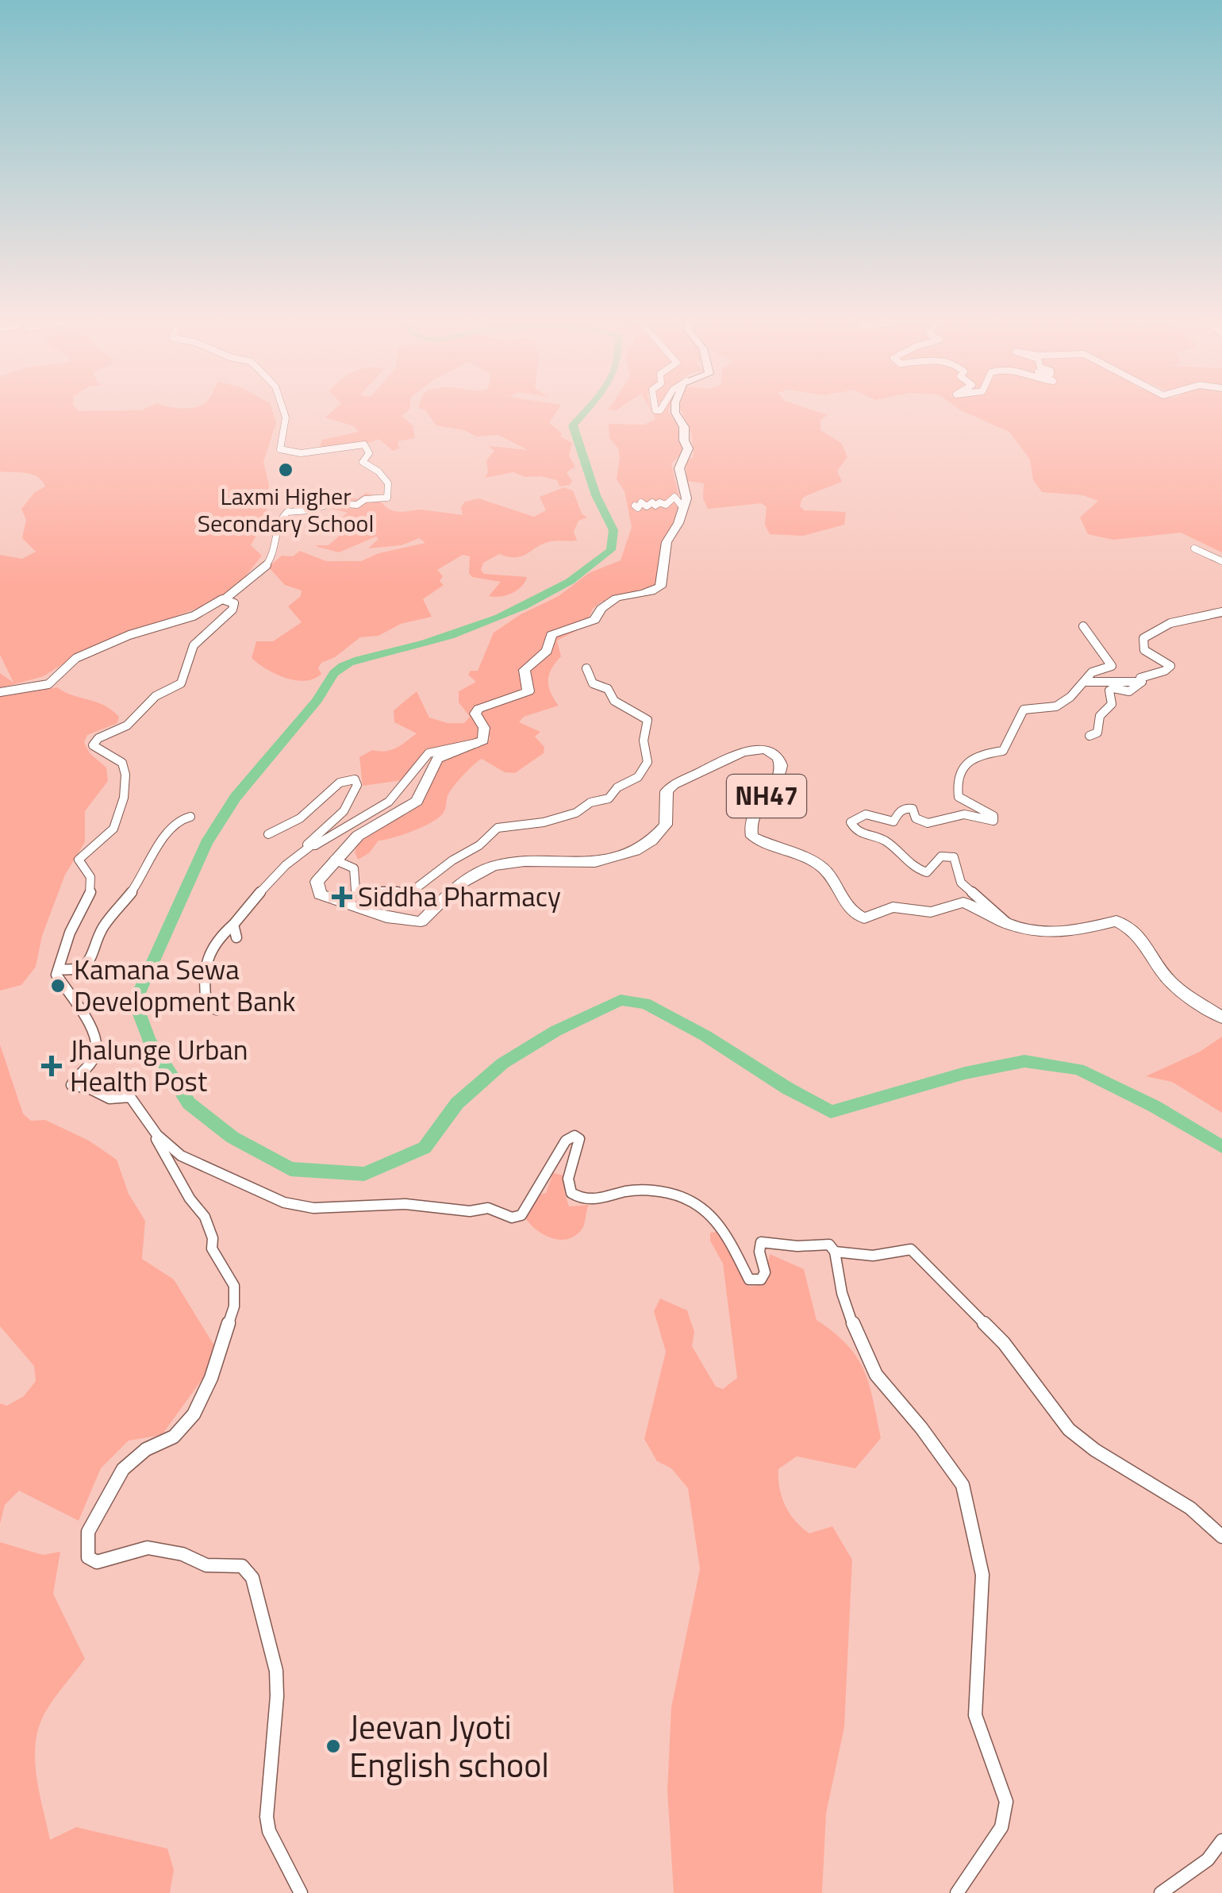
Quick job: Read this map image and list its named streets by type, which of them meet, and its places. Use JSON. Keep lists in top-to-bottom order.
{
  "streets": {
    "highway": ["NH47"]
  },
  "places": {
    "other": ["Laxmi Higher Secondary School", "Kamana Sewa Development Bank", "Jeevan Jyoti English school"],
    "health": ["Siddha Pharmacy", "Jhalunge Urban Health Post"]
  }
}
